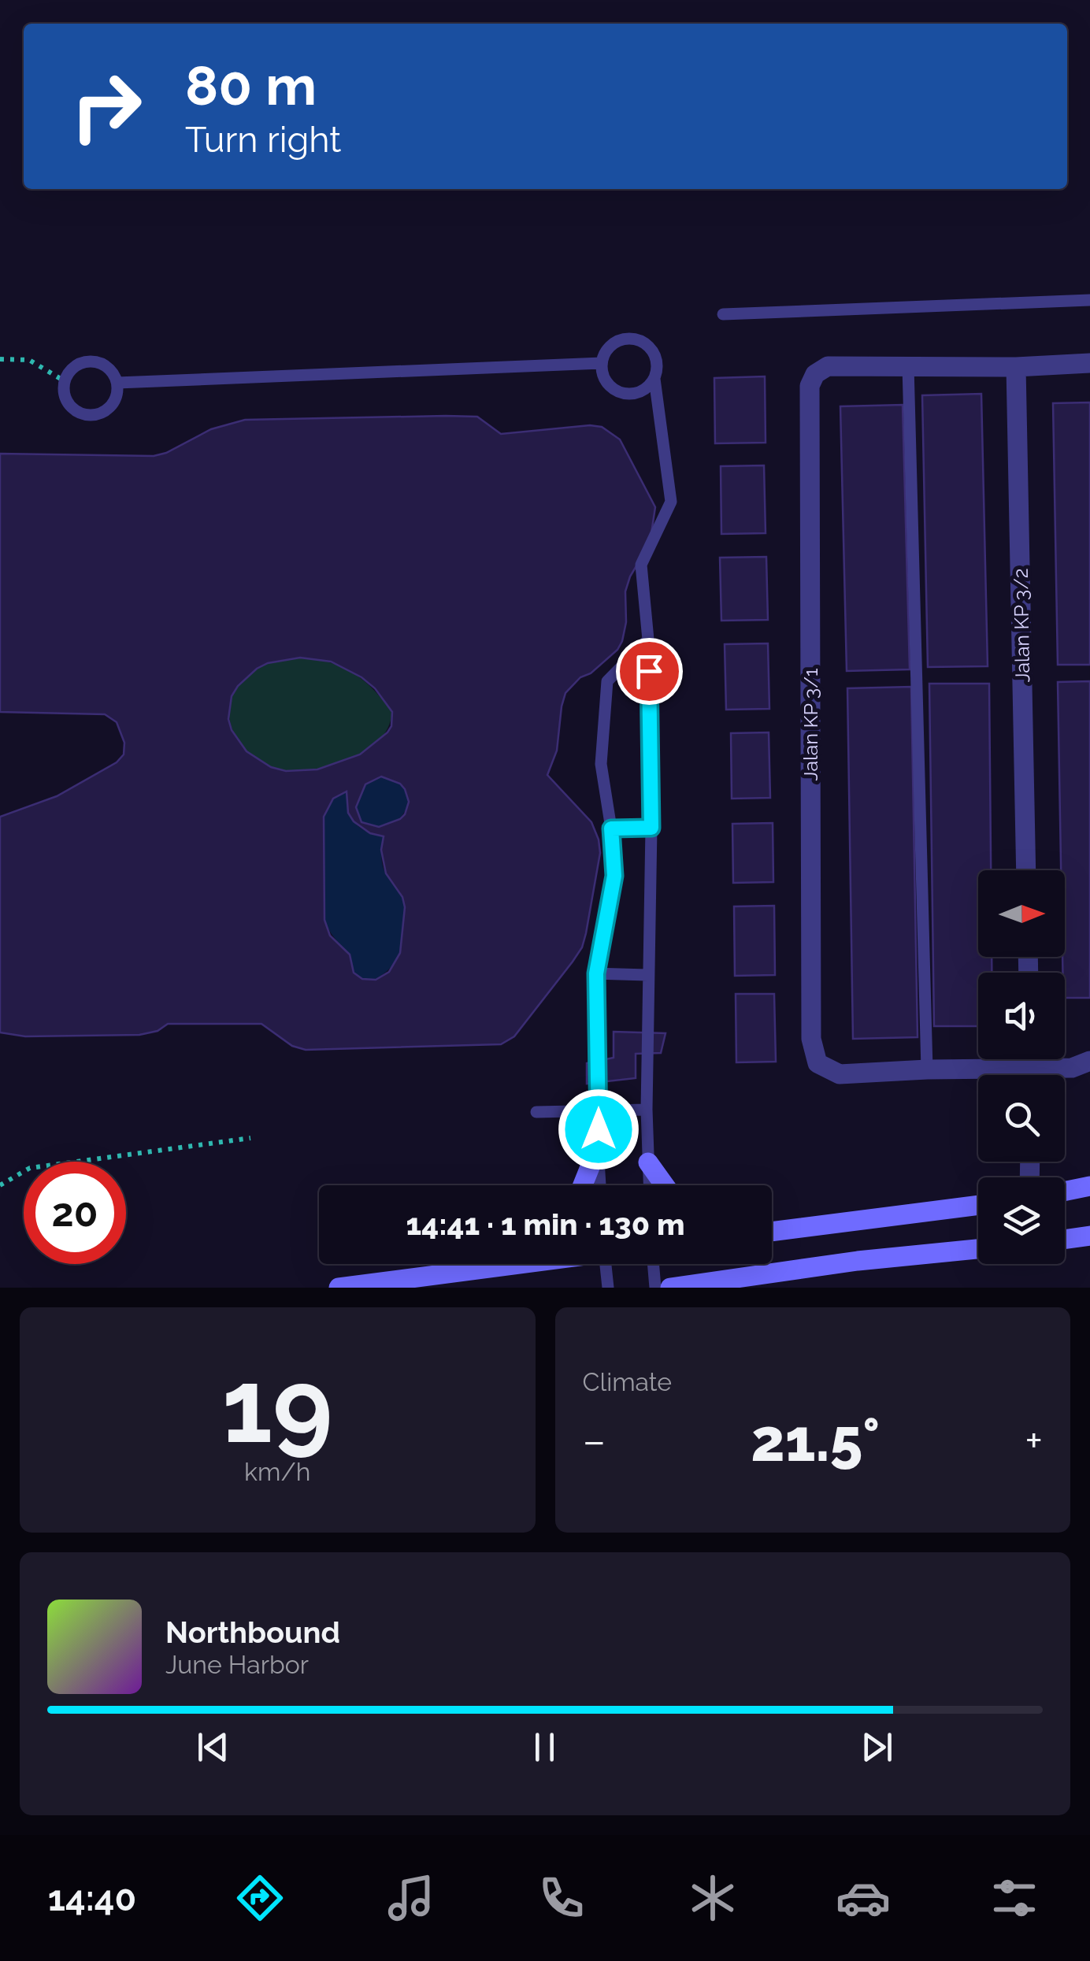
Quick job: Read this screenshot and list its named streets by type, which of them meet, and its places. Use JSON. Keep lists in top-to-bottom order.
{
  "streets": {
    "street": ["Jalan KP 3/2", "Jalan KP 3/1"]
  },
  "crossings": [
    ["Jalan KP 3/2", "Jalan KP 3/1"]
  ],
  "north": "right",
  "page": {
    "turn": ["80 m", "Turn right"],
    "limit": "20",
    "trip": "14:41 · 1 min · 130 m",
    "tile": [
      ["19", "km/h"],
      "Climate"
    ],
    "heat": ["−", "21.5°", "+"],
    "song": ["Northbound", "June Harbor"],
    "tabs": "14:40"
  }
}
